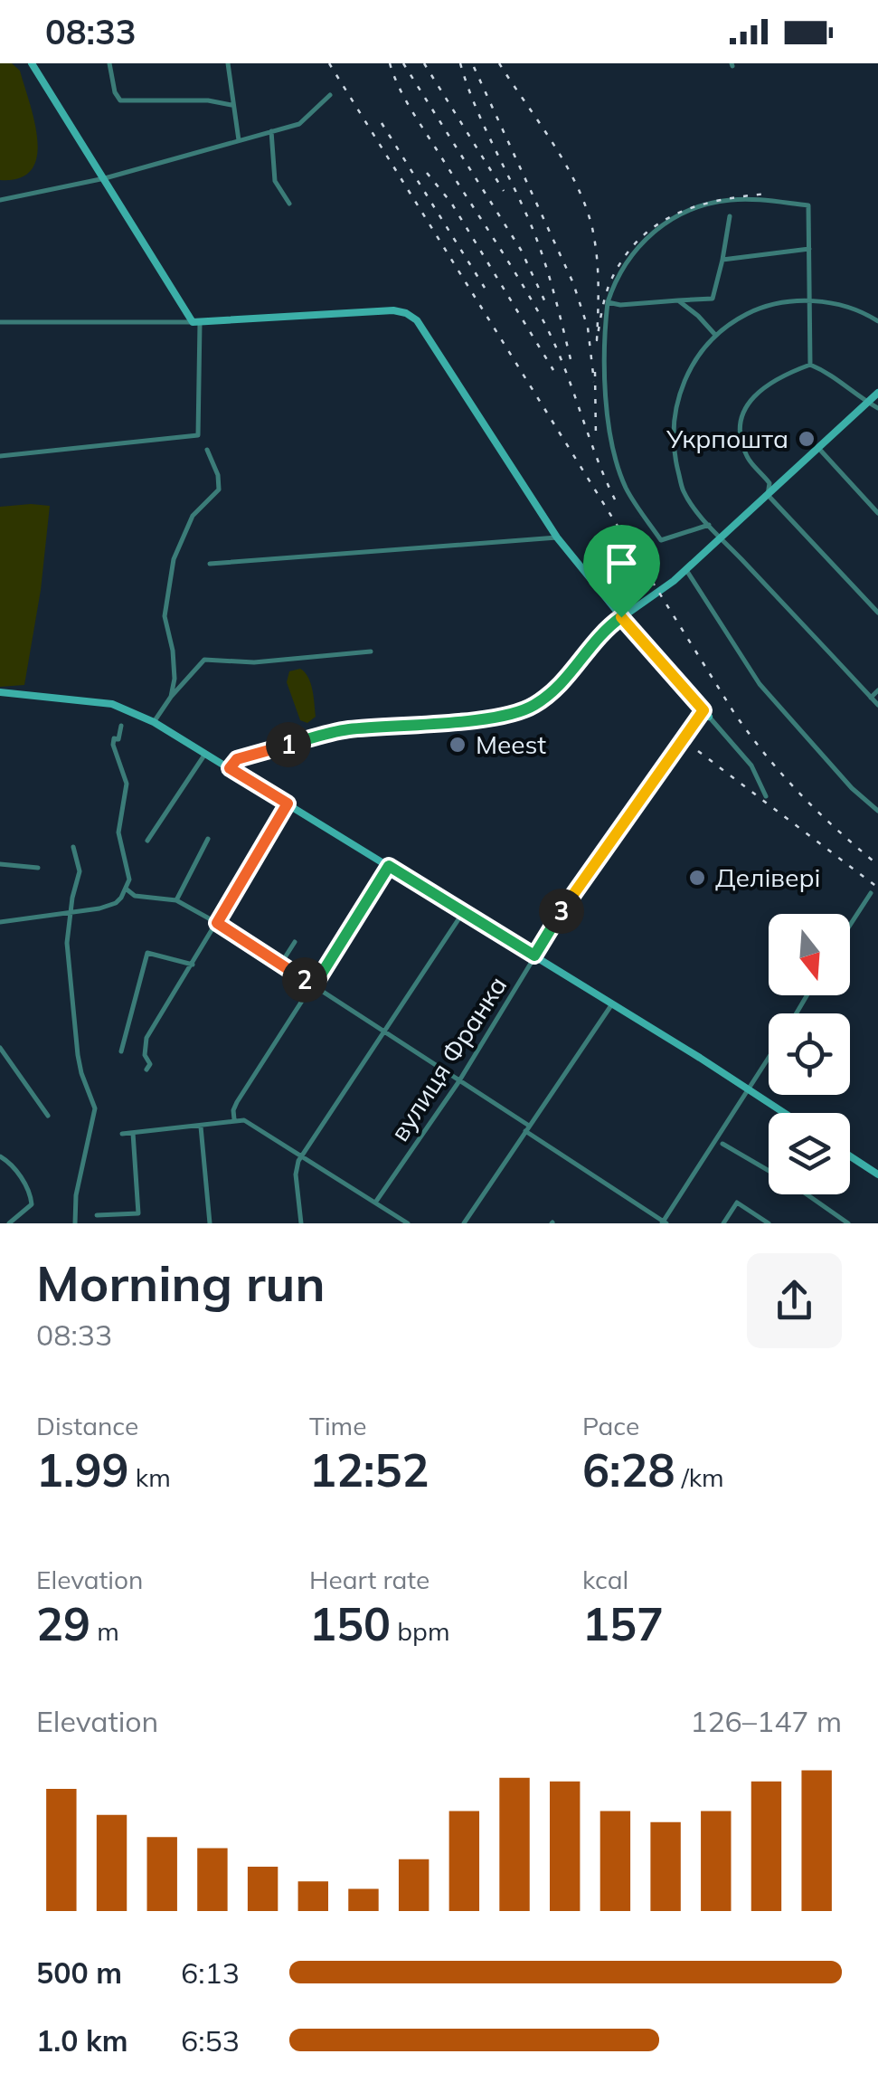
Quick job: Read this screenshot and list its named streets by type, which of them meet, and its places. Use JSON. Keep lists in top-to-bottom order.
{
  "streets": {
    "street": ["вулиця Франка"]
  },
  "places": ["Укрпошта", "Meest", "Делівері"],
  "north": "bottom",
  "page": {
    "status": "08:33",
    "pins": ["1", "3", "2"],
    "heading": ["Morning run", "08:33"],
    "stats": [
      ["Distance", "1.99 km"],
      ["Time", "12:52"],
      ["Pace", "6:28 /km"],
      ["Elevation", "29 m"],
      ["Heart rate", "150 bpm"],
      ["kcal", "157"]
    ],
    "chart": ["Elevation", "126–147 m"],
    "list": [
      {
        "name": "500 m",
        "note": "6:13"
      },
      {
        "name": "1.0 km",
        "note": "6:53"
      }
    ]
  }
}
